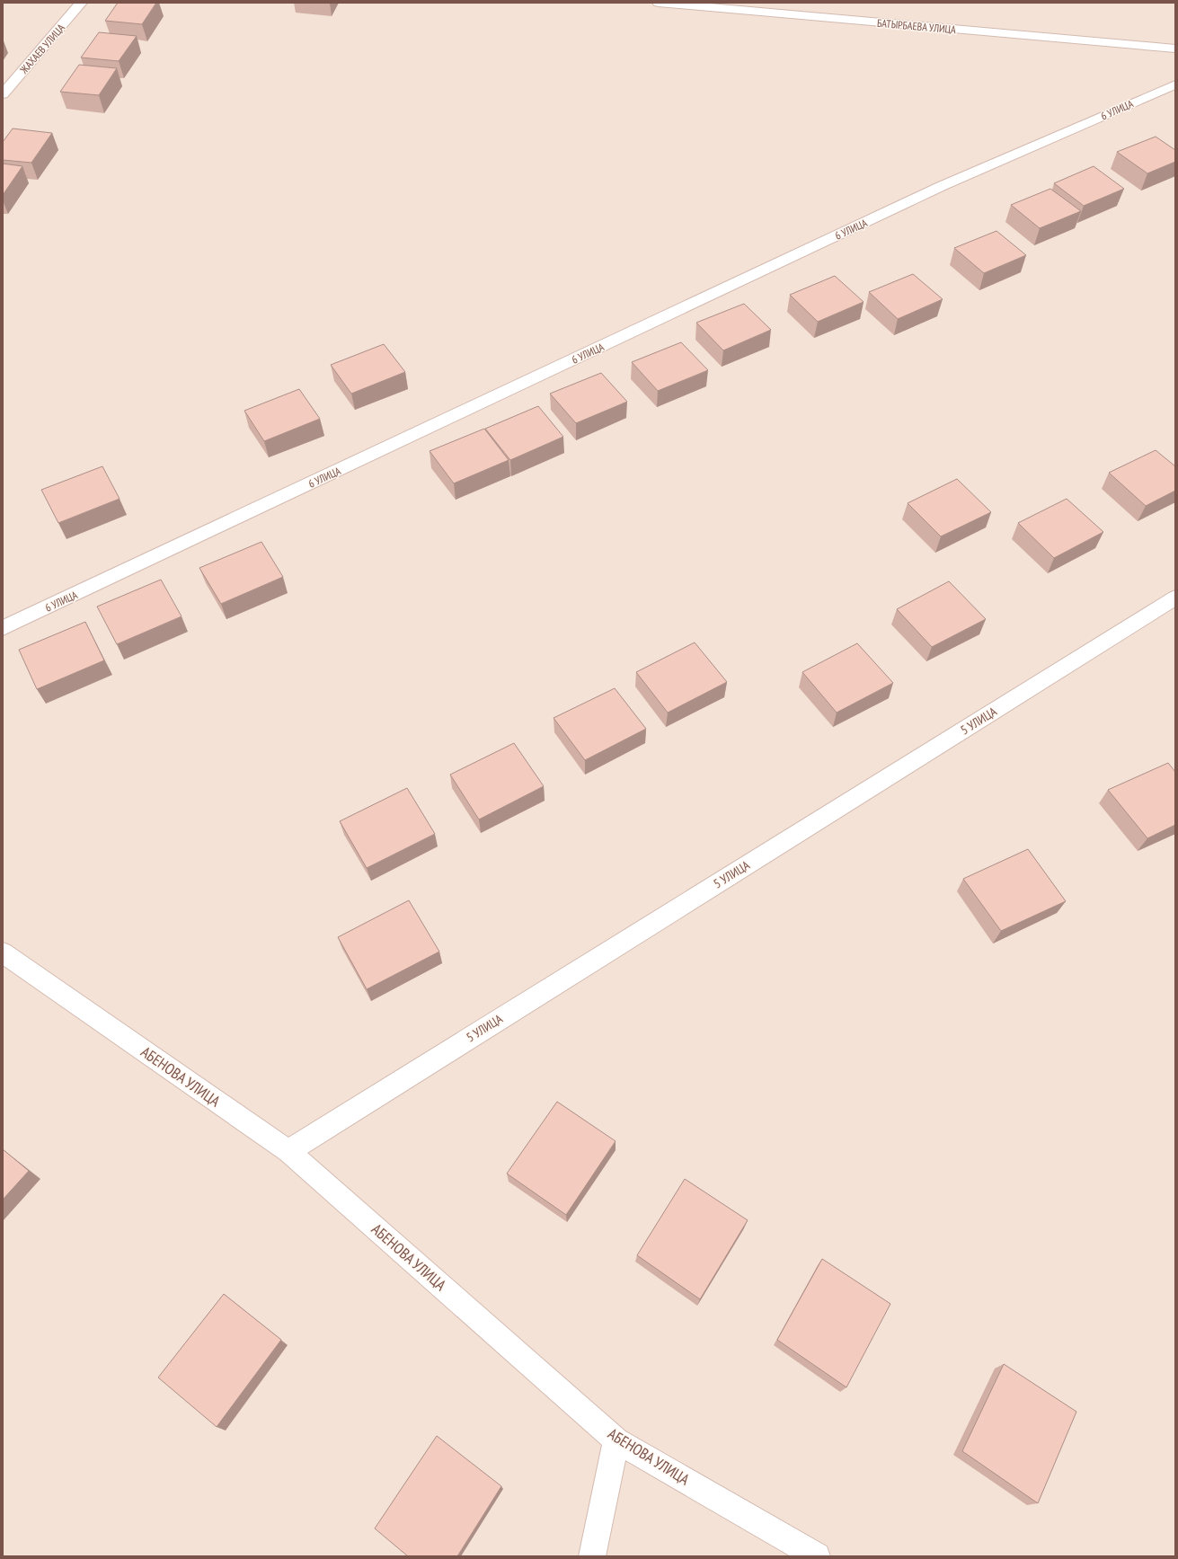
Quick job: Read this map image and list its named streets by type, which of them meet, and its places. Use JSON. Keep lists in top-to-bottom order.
{
  "streets": {
    "street": [
      "БАТЫРБАЕВА УЛИЦА",
      "ЖАХАЕВ УЛИЦА",
      "6 УЛИЦА",
      "5 УЛИЦА",
      "АБЕНОВА УЛИЦА"
    ]
  },
  "crossings": [
    ["5 УЛИЦА", "АБЕНОВА УЛИЦА"]
  ]
}
